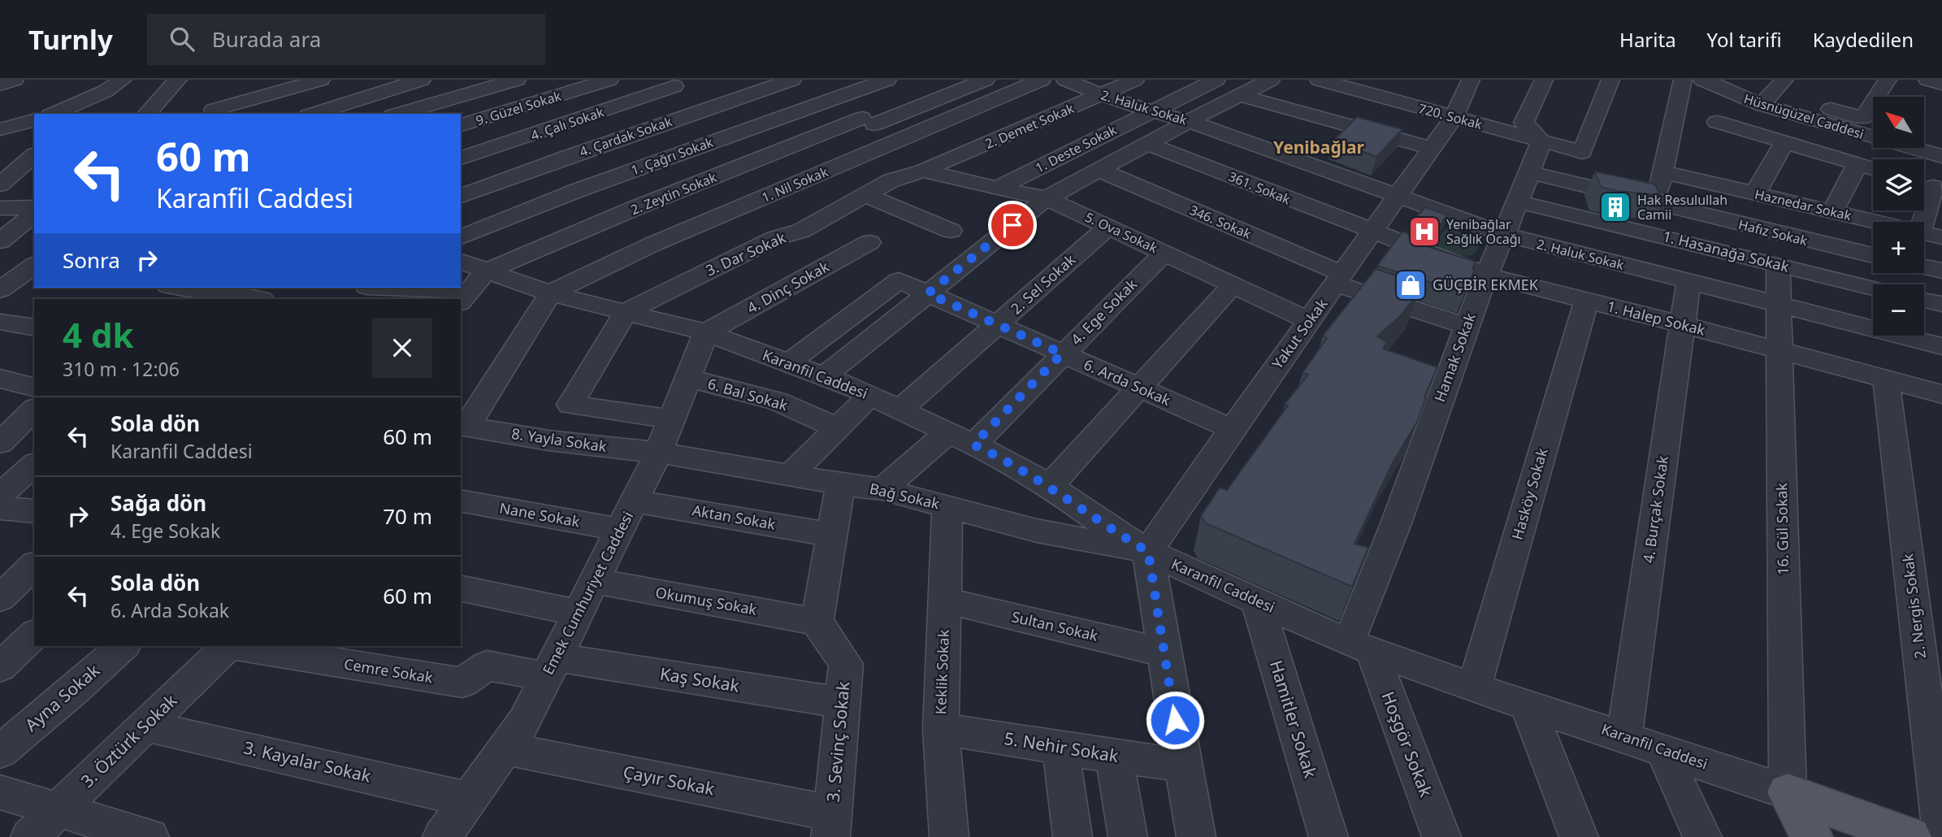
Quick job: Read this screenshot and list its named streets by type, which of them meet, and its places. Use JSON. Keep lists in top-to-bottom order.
{
  "streets": {
    "main road": ["Karanfil Caddesi"],
    "street": [
      "2. Haluk Sokak",
      "9. Güzel Sokak",
      "720. Sokak",
      "Hüsnügüzel Caddesi",
      "4. Çalı Sokak",
      "2. Demet Sokak",
      "4. Çardak Sokak",
      "1. Deste Sokak",
      "1. Çağrı Sokak",
      "1. Nil Sokak",
      "361. Sokak",
      "2. Zeytin Sokak",
      "Haznedar Sokak",
      "346. Sokak",
      "5. Ova Sokak",
      "Hafız Sokak",
      "1. Hasanağa Sokak",
      "3. Dar Sokak",
      "2. Sel Sokak",
      "4. Dinç Sokak",
      "4. Ege Sokak",
      "1. Halep Sokak",
      "Yakut Sokak",
      "Hamak Sokak",
      "6. Arda Sokak",
      "6. Bal Sokak",
      "8. Yayla Sokak",
      "Hasköy Sokak",
      "Bağ Sokak",
      "4. Burçak Sokak",
      "Nane Sokak",
      "Aktan Sokak",
      "16. Gül Sokak",
      "Emek Cumhuriyet Caddesi",
      "Okumuş Sokak",
      "2. Nergis Sokak",
      "Sultan Sokak",
      "Cemre Sokak",
      "Keklik Sokak",
      "Kaş Sokak",
      "Ayna Sokak",
      "Hamitler Sokak",
      "3. Öztürk Sokak",
      "3. Sevinç Sokak",
      "Hoşgör Sokak",
      "5. Nehir Sokak",
      "3. Kayalar Sokak",
      "Çayır Sokak"
    ]
  },
  "crossings": [
    ["2. Haluk Sokak", "2. Demet Sokak"],
    ["2. Haluk Sokak", "1. Deste Sokak"],
    ["2. Haluk Sokak", "Yakut Sokak"],
    ["2. Haluk Sokak", "Hamak Sokak"],
    ["2. Haluk Sokak", "4. Burçak Sokak"],
    ["2. Haluk Sokak", "16. Gül Sokak"],
    ["720. Sokak", "Yakut Sokak"],
    ["720. Sokak", "Hamak Sokak"],
    ["2. Demet Sokak", "5. Ova Sokak"],
    ["2. Demet Sokak", "3. Dar Sokak"],
    ["1. Deste Sokak", "5. Ova Sokak"],
    ["1. Nil Sokak", "Karanfil Caddesi"],
    ["361. Sokak", "1. Halep Sokak"],
    ["361. Sokak", "Yakut Sokak"],
    ["2. Zeytin Sokak", "Karanfil Caddesi"],
    ["346. Sokak", "Yakut Sokak"],
    ["346. Sokak", "Hamak Sokak"],
    ["5. Ova Sokak", "2. Sel Sokak"],
    ["5. Ova Sokak", "4. Ege Sokak"],
    ["5. Ova Sokak", "Yakut Sokak"],
    ["Hafız Sokak", "Hamak Sokak"],
    ["1. Hasanağa Sokak", "Hamak Sokak"],
    ["1. Hasanağa Sokak", "16. Gül Sokak"],
    ["3. Dar Sokak", "Karanfil Caddesi"],
    ["2. Sel Sokak", "Karanfil Caddesi"],
    ["2. Sel Sokak", "6. Arda Sokak"],
    ["4. Dinç Sokak", "Karanfil Caddesi"],
    ["4. Dinç Sokak", "Emek Cumhuriyet Caddesi"],
    ["4. Ege Sokak", "Karanfil Caddesi"],
    ["4. Ege Sokak", "6. Arda Sokak"],
    ["4. Ege Sokak", "Bağ Sokak"],
    ["1. Halep Sokak", "Yakut Sokak"],
    ["1. Halep Sokak", "Hamak Sokak"],
    ["1. Halep Sokak", "Hasköy Sokak"],
    ["1. Halep Sokak", "4. Burçak Sokak"],
    ["1. Halep Sokak", "16. Gül Sokak"],
    ["1. Halep Sokak", "2. Nergis Sokak"],
    ["Yakut Sokak", "Karanfil Caddesi"],
    ["Yakut Sokak", "6. Arda Sokak"],
    ["Yakut Sokak", "Bağ Sokak"],
    ["Hamak Sokak", "Karanfil Caddesi"],
    ["Hamak Sokak", "Hoşgör Sokak"],
    ["Karanfil Caddesi", "6. Arda Sokak"],
    ["Karanfil Caddesi", "Hasköy Sokak"],
    ["Karanfil Caddesi", "Bağ Sokak"],
    ["Karanfil Caddesi", "4. Burçak Sokak"],
    ["Karanfil Caddesi", "16. Gül Sokak"],
    ["Karanfil Caddesi", "Emek Cumhuriyet Caddesi"],
    ["Karanfil Caddesi", "Hamitler Sokak"],
    ["Karanfil Caddesi", "Hoşgör Sokak"],
    ["6. Bal Sokak", "Emek Cumhuriyet Caddesi"],
    ["8. Yayla Sokak", "Bağ Sokak"],
    ["8. Yayla Sokak", "Emek Cumhuriyet Caddesi"],
    ["Bağ Sokak", "Emek Cumhuriyet Caddesi"],
    ["Bağ Sokak", "Keklik Sokak"],
    ["Nane Sokak", "Emek Cumhuriyet Caddesi"],
    ["Aktan Sokak", "Emek Cumhuriyet Caddesi"],
    ["Emek Cumhuriyet Caddesi", "Okumuş Sokak"],
    ["Emek Cumhuriyet Caddesi", "Cemre Sokak"],
    ["Emek Cumhuriyet Caddesi", "Kaş Sokak"],
    ["Emek Cumhuriyet Caddesi", "3. Kayalar Sokak"],
    ["Emek Cumhuriyet Caddesi", "Çayır Sokak"],
    ["Okumuş Sokak", "3. Sevinç Sokak"],
    ["Sultan Sokak", "Keklik Sokak"],
    ["Cemre Sokak", "Kaş Sokak"],
    ["Keklik Sokak", "5. Nehir Sokak"],
    ["Kaş Sokak", "3. Sevinç Sokak"],
    ["3. Öztürk Sokak", "3. Kayalar Sokak"],
    ["3. Sevinç Sokak", "Çayır Sokak"]
  ],
  "districts": ["Yenibağlar"],
  "places": {
    "building": ["Hak Resulullah Camii"],
    "hospital": ["Yenibağlar Sağlık Ocağı"],
    "shop": ["GÜÇBİR EKMEK"]
  },
  "north": "top left",
  "page": {
    "header": "Turnly",
    "search": "Burada ara",
    "nav": ["Harita", "Yol tarifi", "Kaydedilen"],
    "map_buttons": ["+", "−"],
    "turn": ["60 m", "Karanfil Caddesi"],
    "then": "Sonra",
    "heading": ["4 dk", "310 m · 12:06"],
    "list": [
      {
        "name": "Sola dön",
        "note": "Karanfil Caddesi",
        "value": "60 m"
      },
      {
        "name": "Sağa dön",
        "note": "4. Ege Sokak",
        "value": "70 m"
      },
      {
        "name": "Sola dön",
        "note": "6. Arda Sokak",
        "value": "60 m"
      }
    ]
  }
}
